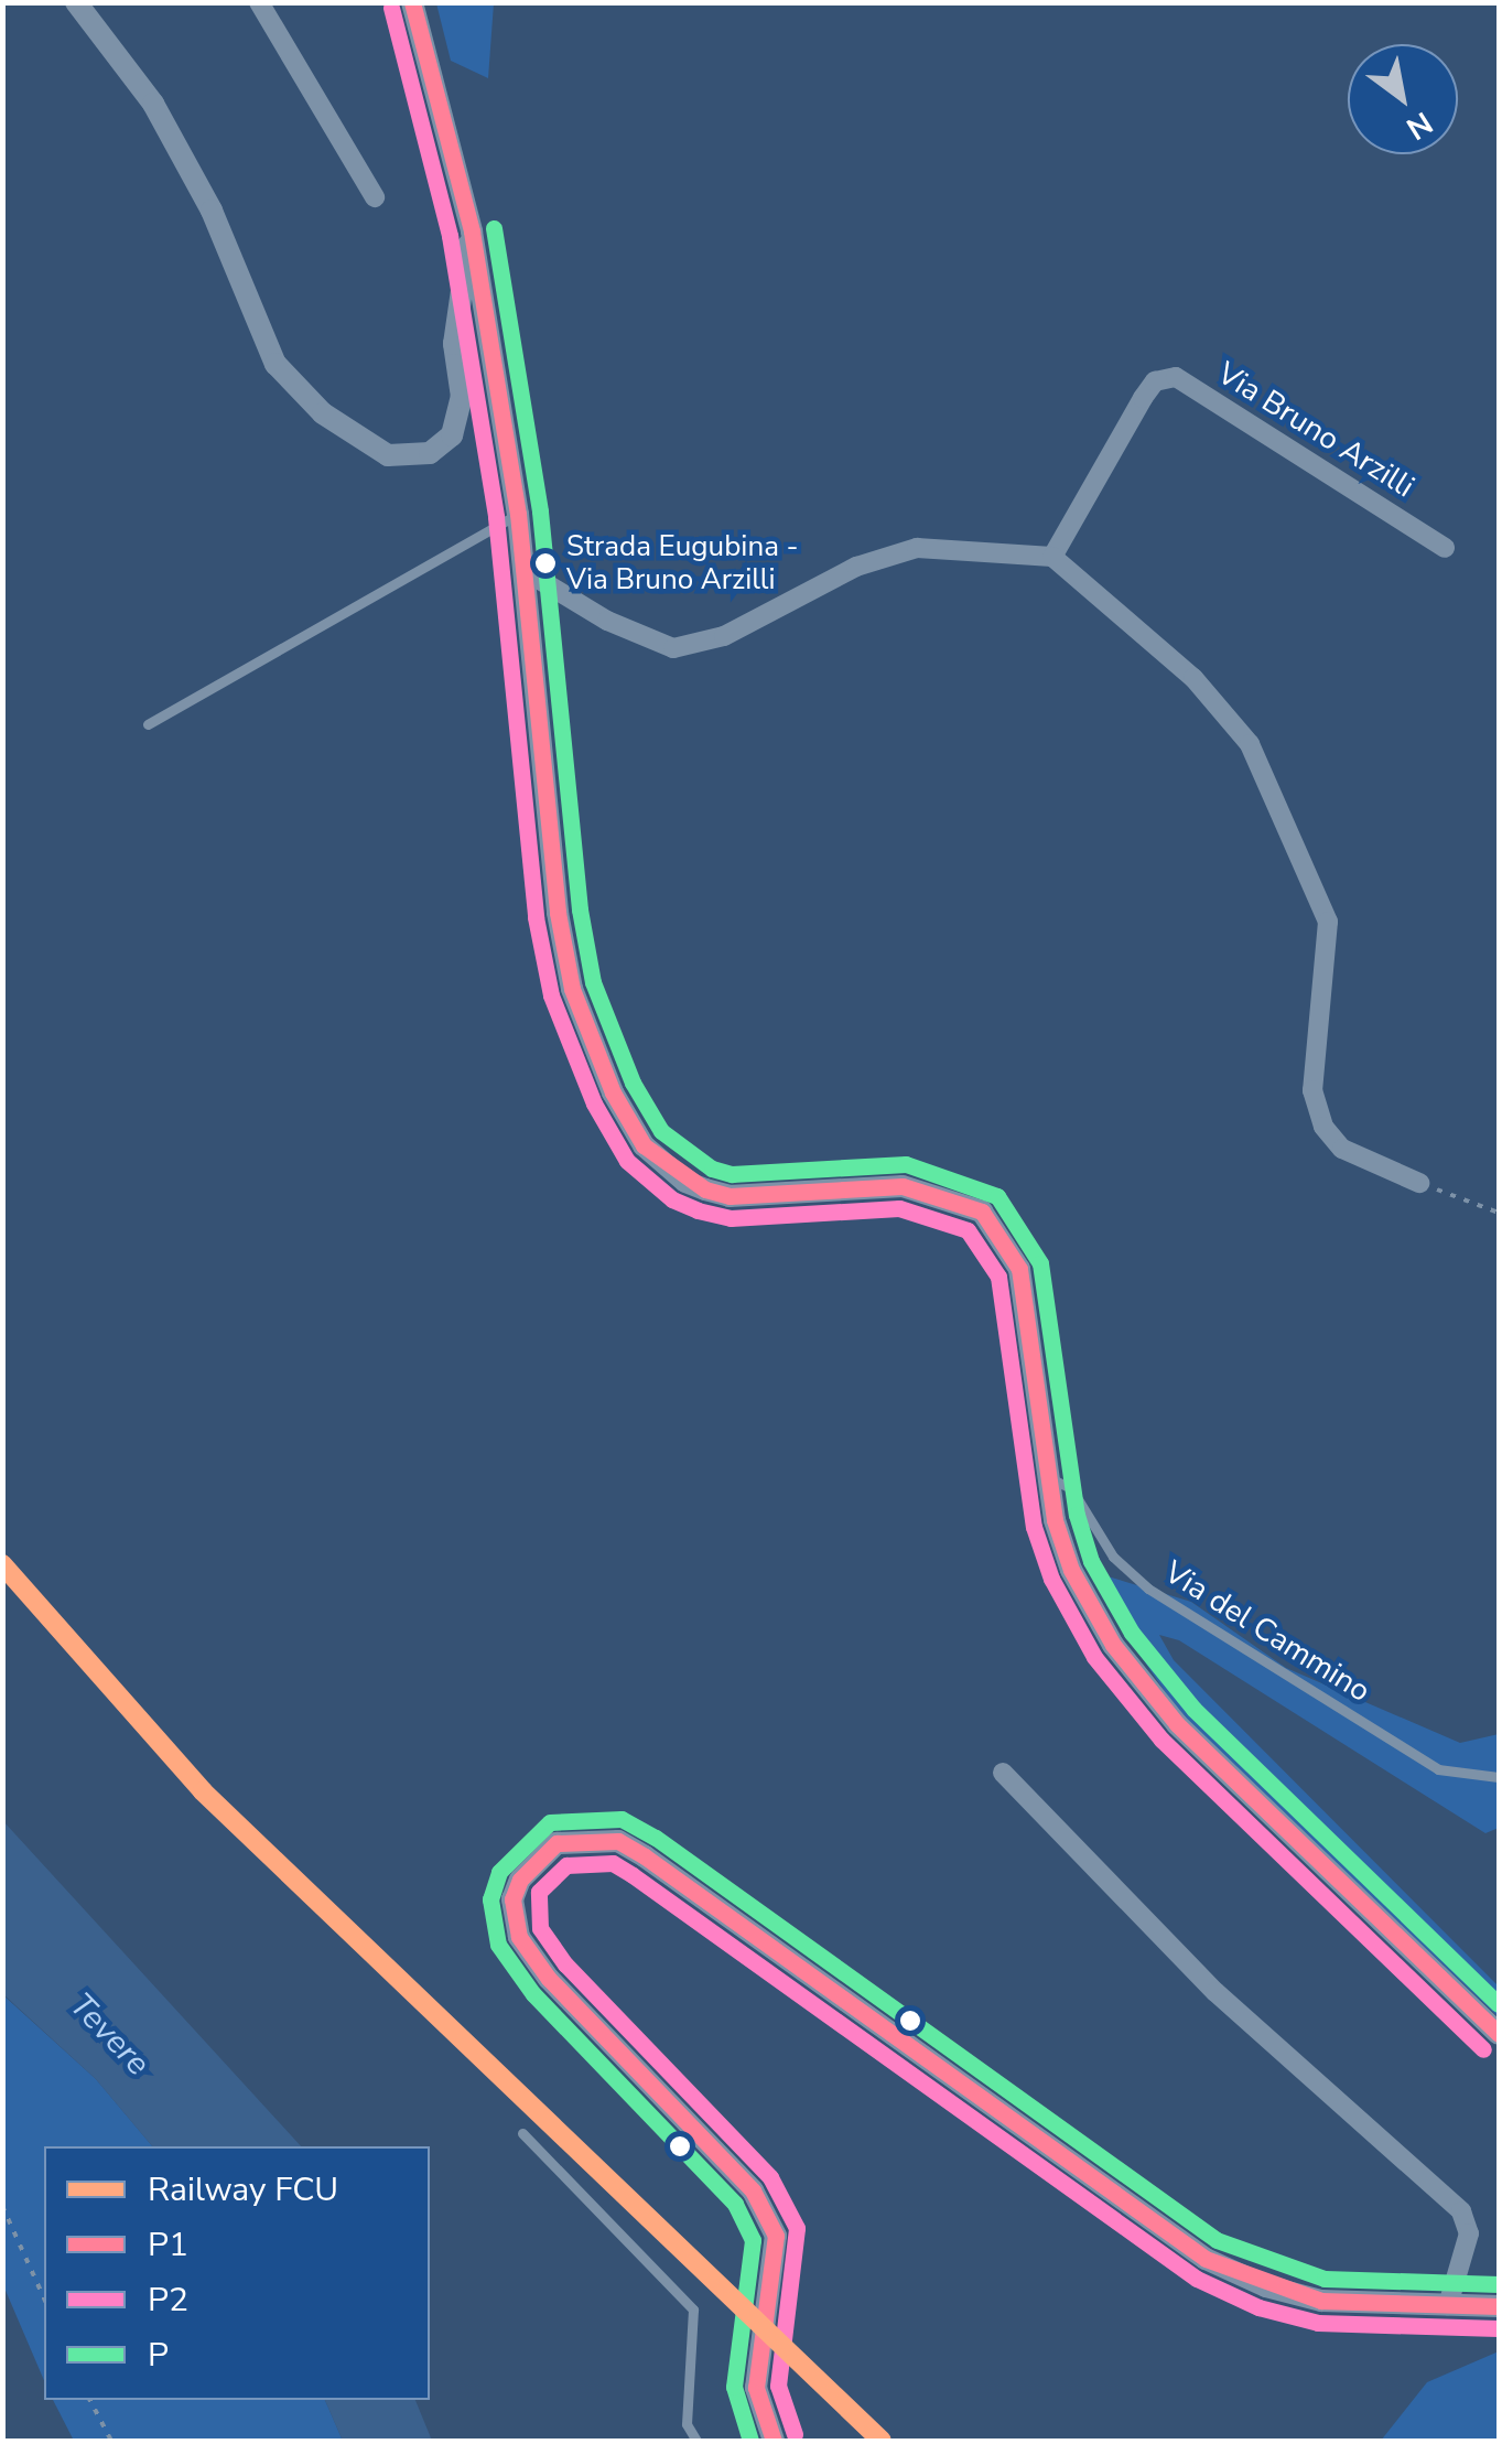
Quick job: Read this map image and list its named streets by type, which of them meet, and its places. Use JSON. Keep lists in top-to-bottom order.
{
  "streets": {
    "street": ["Via Bruno Arzilli"],
    "lane": ["Via del Cammino"]
  },
  "water": ["Tevere"],
  "places": ["Strada Eugubina - Via Bruno Arzilli"],
  "lines": [
    "transit line P1",
    "transit line P2",
    "transit line P",
    "rail line FCU"
  ],
  "legend": [
    "Railway FCU",
    "P1",
    "P2",
    "P"
  ],
  "north": "bottom right"
}
